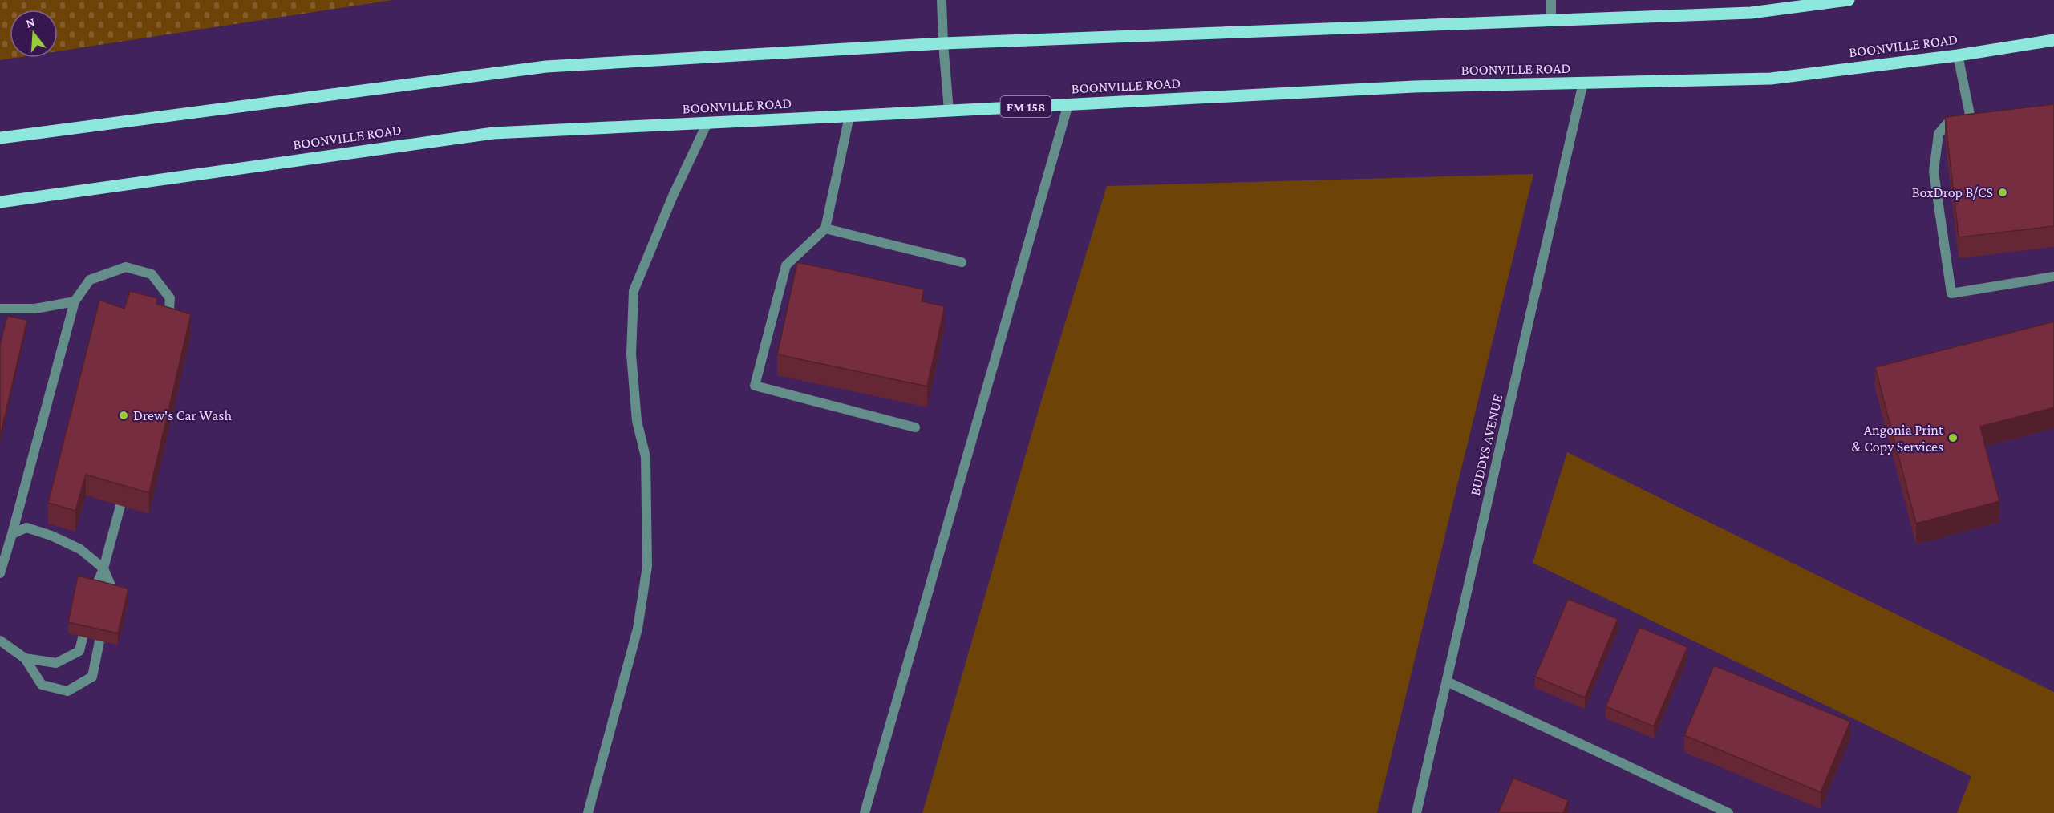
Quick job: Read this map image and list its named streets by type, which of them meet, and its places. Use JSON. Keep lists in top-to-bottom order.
{
  "streets": {
    "main road": ["BOONVILLE ROAD", "FM 158"],
    "street": ["BUDDYS AVENUE"]
  },
  "crossings": [
    ["BOONVILLE ROAD", "BUDDYS AVENUE"]
  ],
  "places": ["BoxDrop B/CS", "Drew's Car Wash", "Angonia Print & Copy Services"],
  "north": "top"
}
